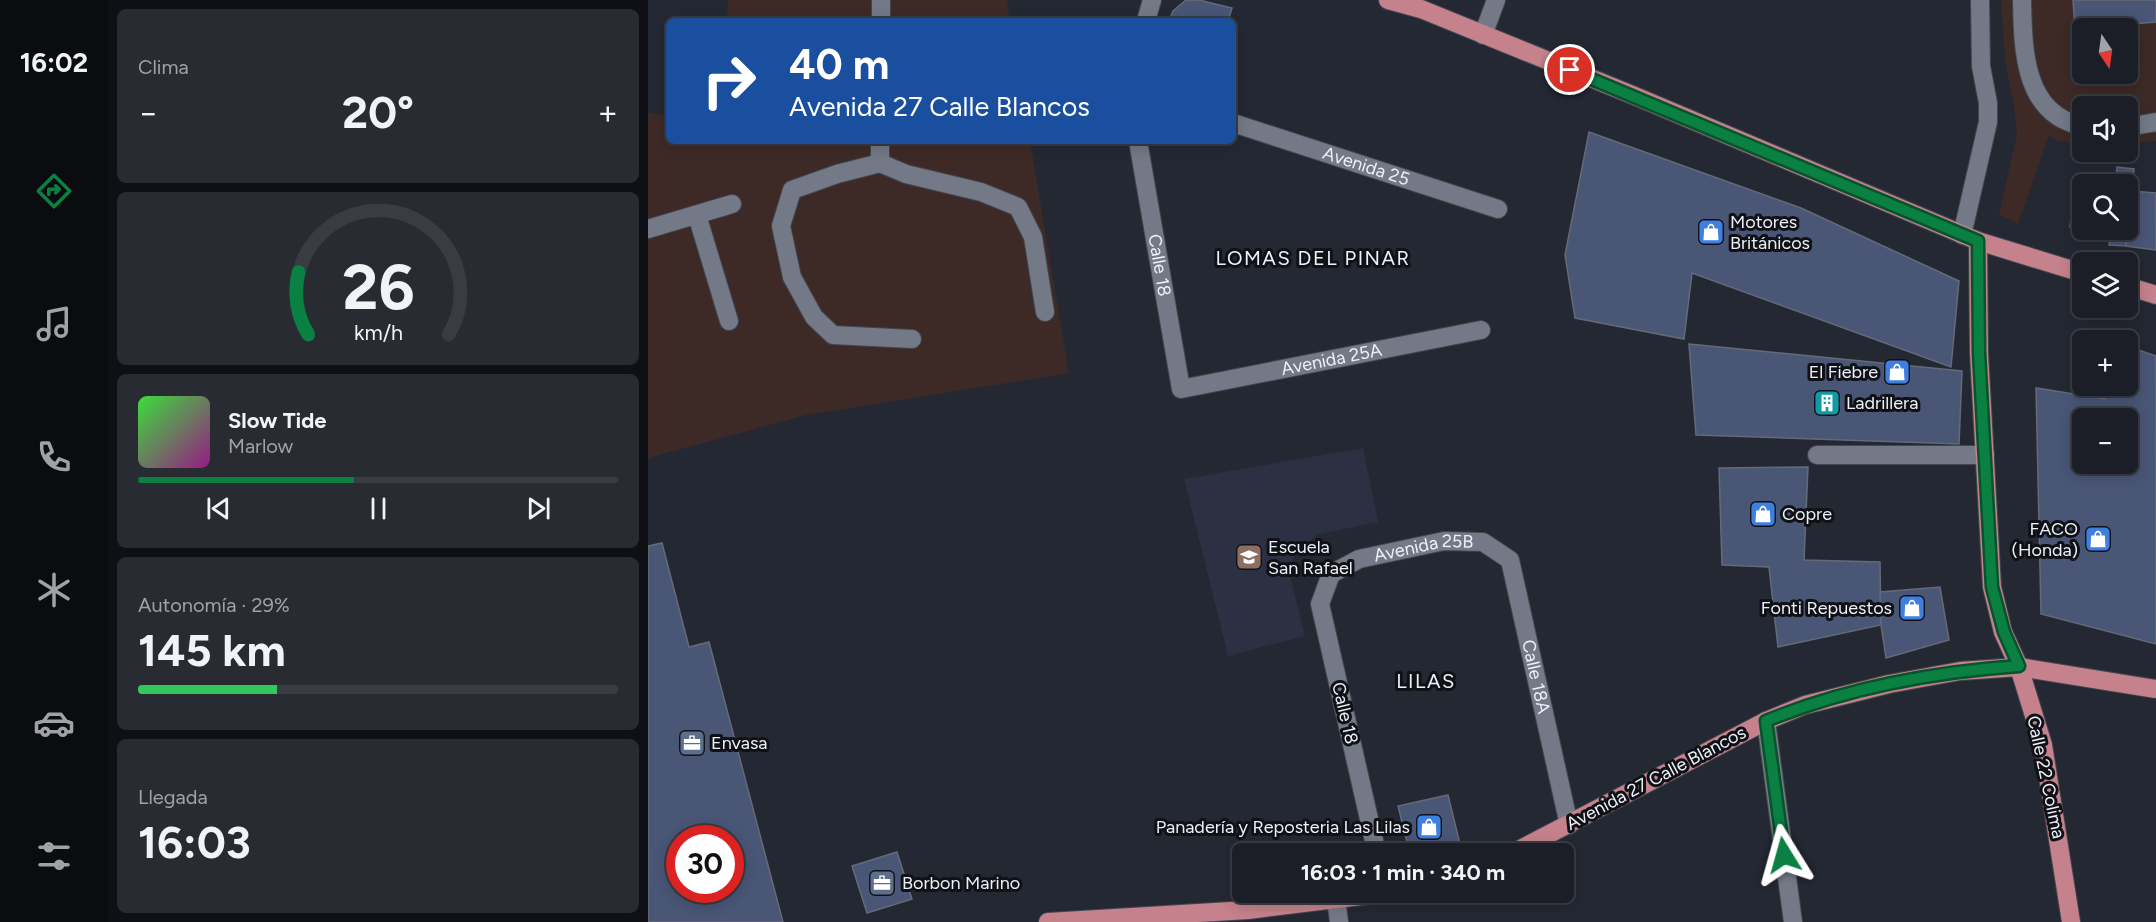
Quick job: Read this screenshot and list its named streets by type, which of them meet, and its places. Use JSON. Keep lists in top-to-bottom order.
{
  "streets": {
    "main road": ["Calle 22 Colima", "Avenida 27 Calle Blancos"],
    "street": [
      "Avenida 25",
      "Calle 18",
      "Avenida 25A",
      "Avenida 25B",
      "Calle 18A"
    ]
  },
  "crossings": [
    ["Calle 18", "Avenida 25A"],
    ["Calle 18", "Avenida 25B"],
    ["Avenida 25B", "Calle 18A"],
    ["Calle 18A", "Avenida 27 Calle Blancos"],
    ["Calle 22 Colima", "Avenida 27 Calle Blancos"]
  ],
  "districts": ["LOMAS DEL PINAR", "LILAS"],
  "places": {
    "shop": [
      "Motores Británicos",
      "El Fiebre",
      "Copre",
      "FACO (Honda)",
      "Fonti Repuestos",
      "Panadería y Reposteria Las Lilas"
    ],
    "building": ["Ladrillera"],
    "school or university": ["Escuela San Rafael"],
    "office": ["Envasa", "Borbon Marino"]
  },
  "north": "bottom",
  "page": {
    "tabs": "16:02",
    "tile": [
      "Clima",
      ["Autonomía · 29%", "145 km"],
      ["Llegada", "16:03"]
    ],
    "map_buttons": ["+", "−"],
    "turn": ["40 m", "Avenida 27 Calle Blancos"],
    "heat": ["−", "20°", "+"],
    "song": ["Slow Tide", "Marlow"],
    "limit": "30",
    "trip": "16:03 · 1 min · 340 m",
    "gauge": ["26", "km/h"]
  }
}
